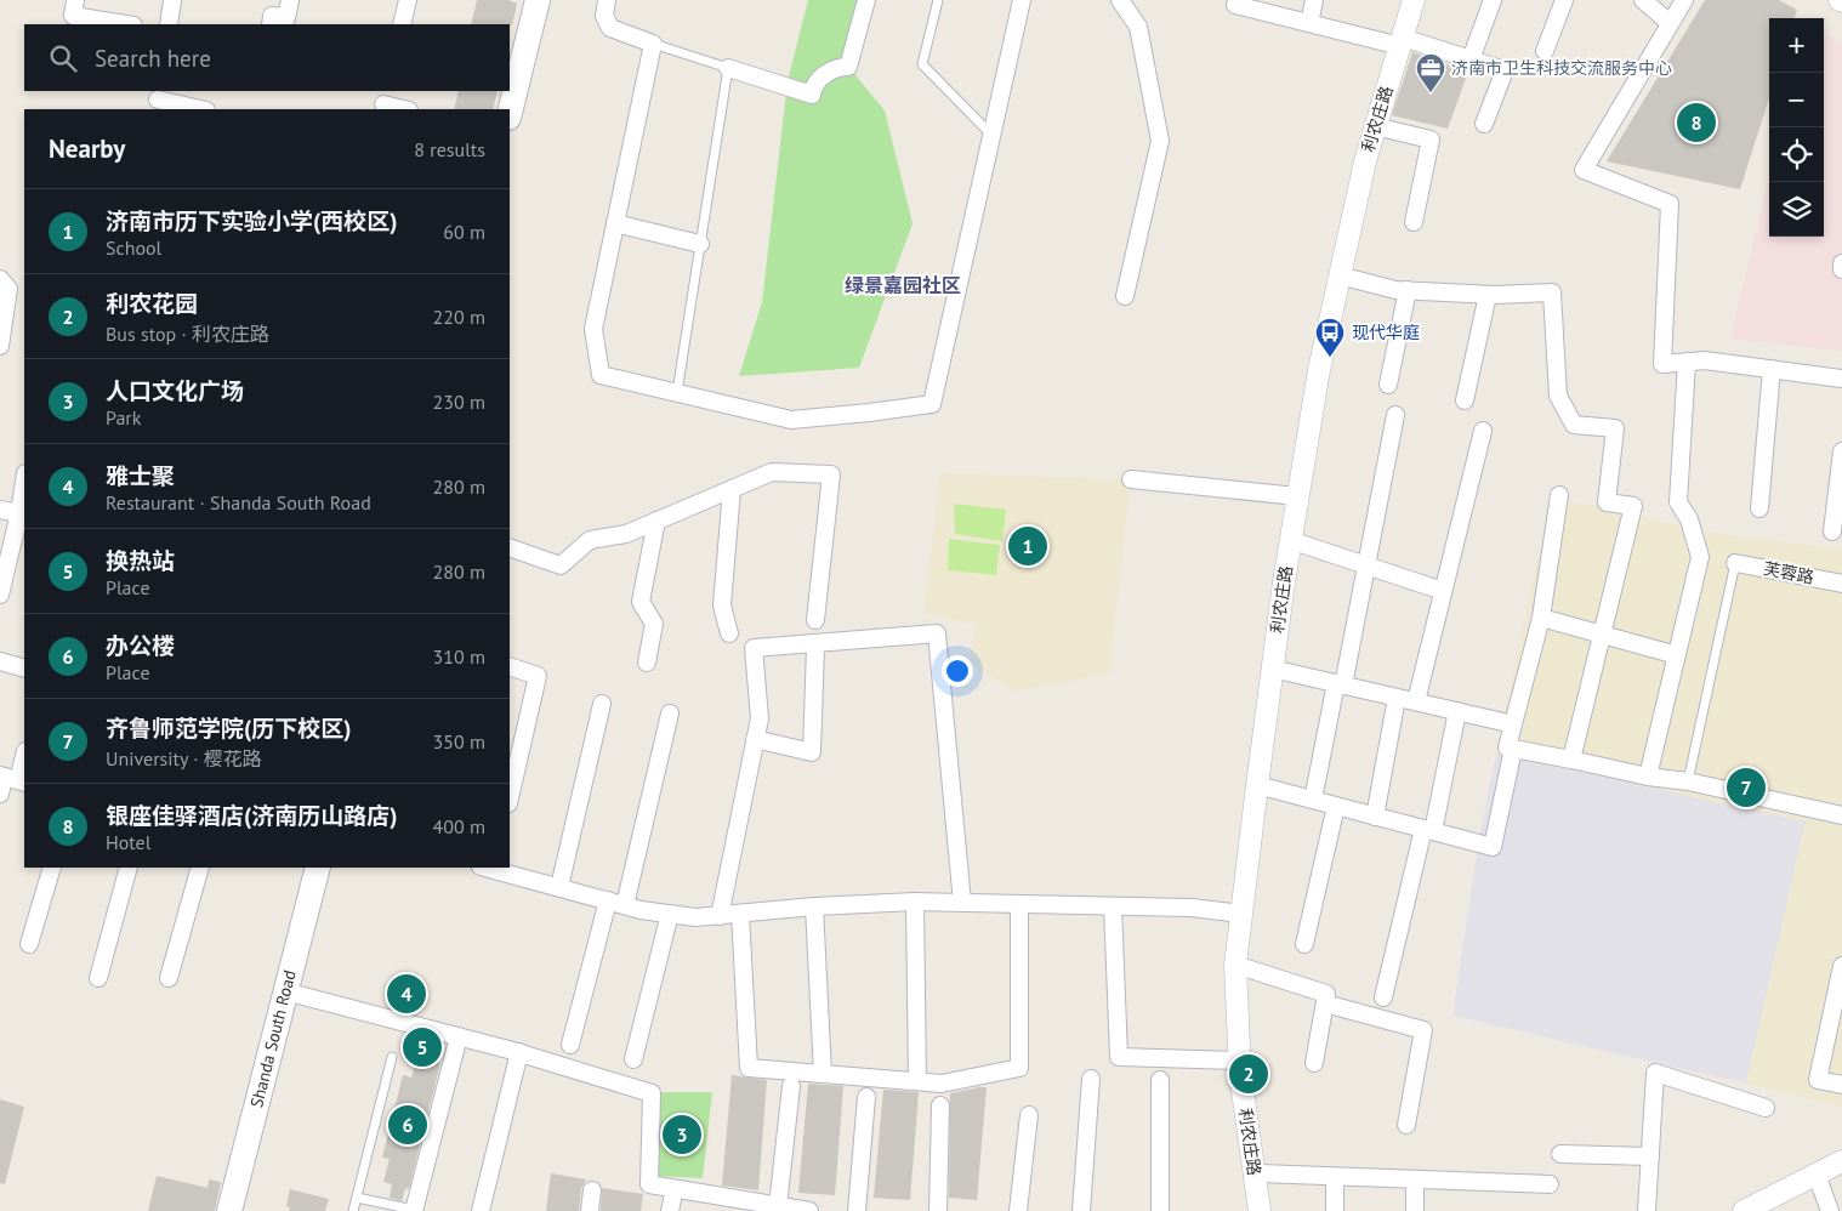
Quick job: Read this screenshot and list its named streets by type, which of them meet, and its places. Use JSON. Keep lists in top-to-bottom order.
{
  "streets": {
    "main road": ["Shanda South Road"],
    "street": ["利农庄路", "芙蓉路"]
  },
  "districts": ["绿景嘉园社区"],
  "places": {
    "office": ["济南市卫生科技交流服务中心"],
    "bus stop": ["现代华庭"]
  },
  "page": {
    "map_buttons": ["+", "−"],
    "search": "Search here",
    "pins": [
      "8",
      "1",
      "7",
      "4",
      "5",
      "2",
      "6",
      "3"
    ],
    "heading": ["Nearby", "8 results"],
    "list": [
      {
        "mark": "1",
        "name": "济南市历下实验小学(西校区)",
        "note": "School",
        "value": "60 m"
      },
      {
        "mark": "2",
        "name": "利农花园",
        "note": "Bus stop · 利农庄路",
        "value": "220 m"
      },
      {
        "mark": "3",
        "name": "人口文化广场",
        "note": "Park",
        "value": "230 m"
      },
      {
        "mark": "4",
        "name": "雅士聚",
        "note": "Restaurant · Shanda South Road",
        "value": "280 m"
      },
      {
        "mark": "5",
        "name": "换热站",
        "note": "Place",
        "value": "280 m"
      },
      {
        "mark": "6",
        "name": "办公楼",
        "note": "Place",
        "value": "310 m"
      },
      {
        "mark": "7",
        "name": "齐鲁师范学院(历下校区)",
        "note": "University · 樱花路",
        "value": "350 m"
      },
      {
        "mark": "8",
        "name": "银座佳驿酒店(济南历山路店)",
        "note": "Hotel",
        "value": "400 m"
      }
    ]
  }
}
